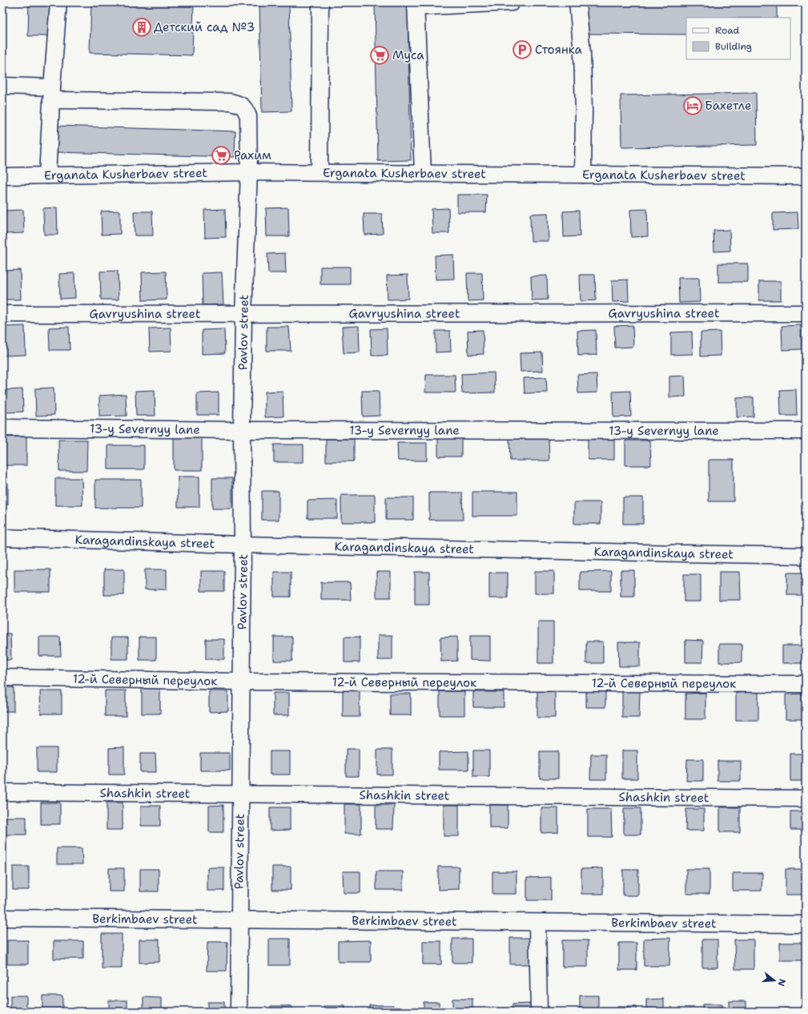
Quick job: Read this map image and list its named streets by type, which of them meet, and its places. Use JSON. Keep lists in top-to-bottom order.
{
  "streets": {
    "street": [
      "Erganata Kusherbaev street",
      "Gavryushina street",
      "Pavlov street",
      "13-y Severnyy lane",
      "Karagandinskaya street",
      "12-й Северный переулок",
      "Shashkin street",
      "Berkimbaev street"
    ]
  },
  "crossings": [
    ["Erganata Kusherbaev street", "Pavlov street"],
    ["Gavryushina street", "Pavlov street"],
    ["Pavlov street", "13-y Severnyy lane"],
    ["Pavlov street", "Karagandinskaya street"],
    ["Pavlov street", "12-й Северный переулок"],
    ["Pavlov street", "Shashkin street"],
    ["Pavlov street", "Berkimbaev street"]
  ],
  "places": {
    "building": ["Детский сад №3"],
    "parking": ["Стоянка"],
    "supermarket": ["Муса", "Рахим"],
    "hotel": ["Бахетле"]
  },
  "legend": ["Road", "Building"],
  "north": "right"
}
